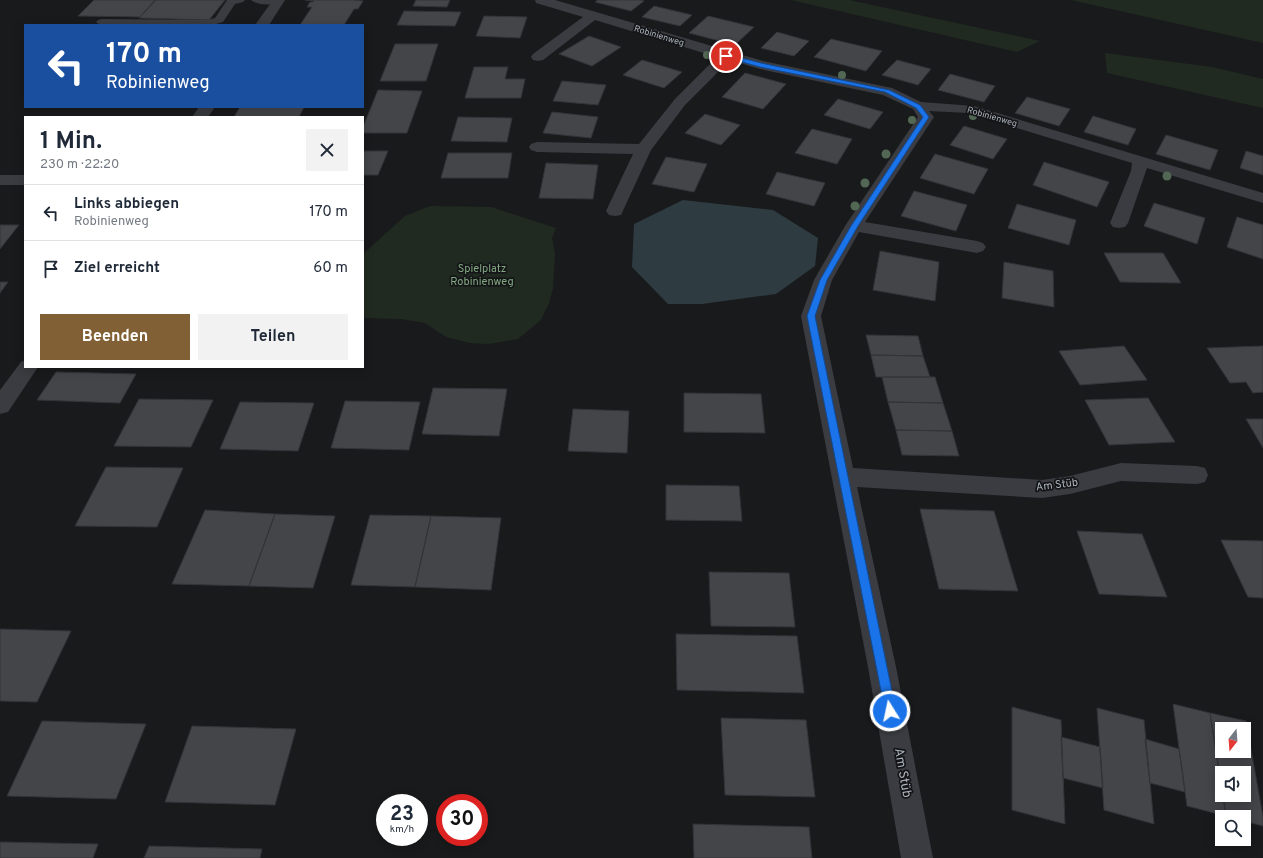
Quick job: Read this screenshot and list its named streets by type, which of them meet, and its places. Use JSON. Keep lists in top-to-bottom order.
{
  "streets": {
    "street": ["Robinienweg", "Am Stüb"]
  },
  "crossings": [
    ["Robinienweg", "Am Stüb"]
  ],
  "parks": ["Spielplatz Robinienweg"],
  "north": "bottom",
  "page": {
    "turn": ["170 m", "Robinienweg"],
    "heading": ["1 Min.", "230 m · 22:20"],
    "list": [
      {
        "name": "Links abbiegen",
        "note": "Robinienweg",
        "value": "170 m"
      },
      {
        "name": "Ziel erreicht",
        "value": "60 m"
      }
    ],
    "buttons": ["Beenden", "Teilen"],
    "speed": "23 km/h",
    "limit": "30"
  }
}
